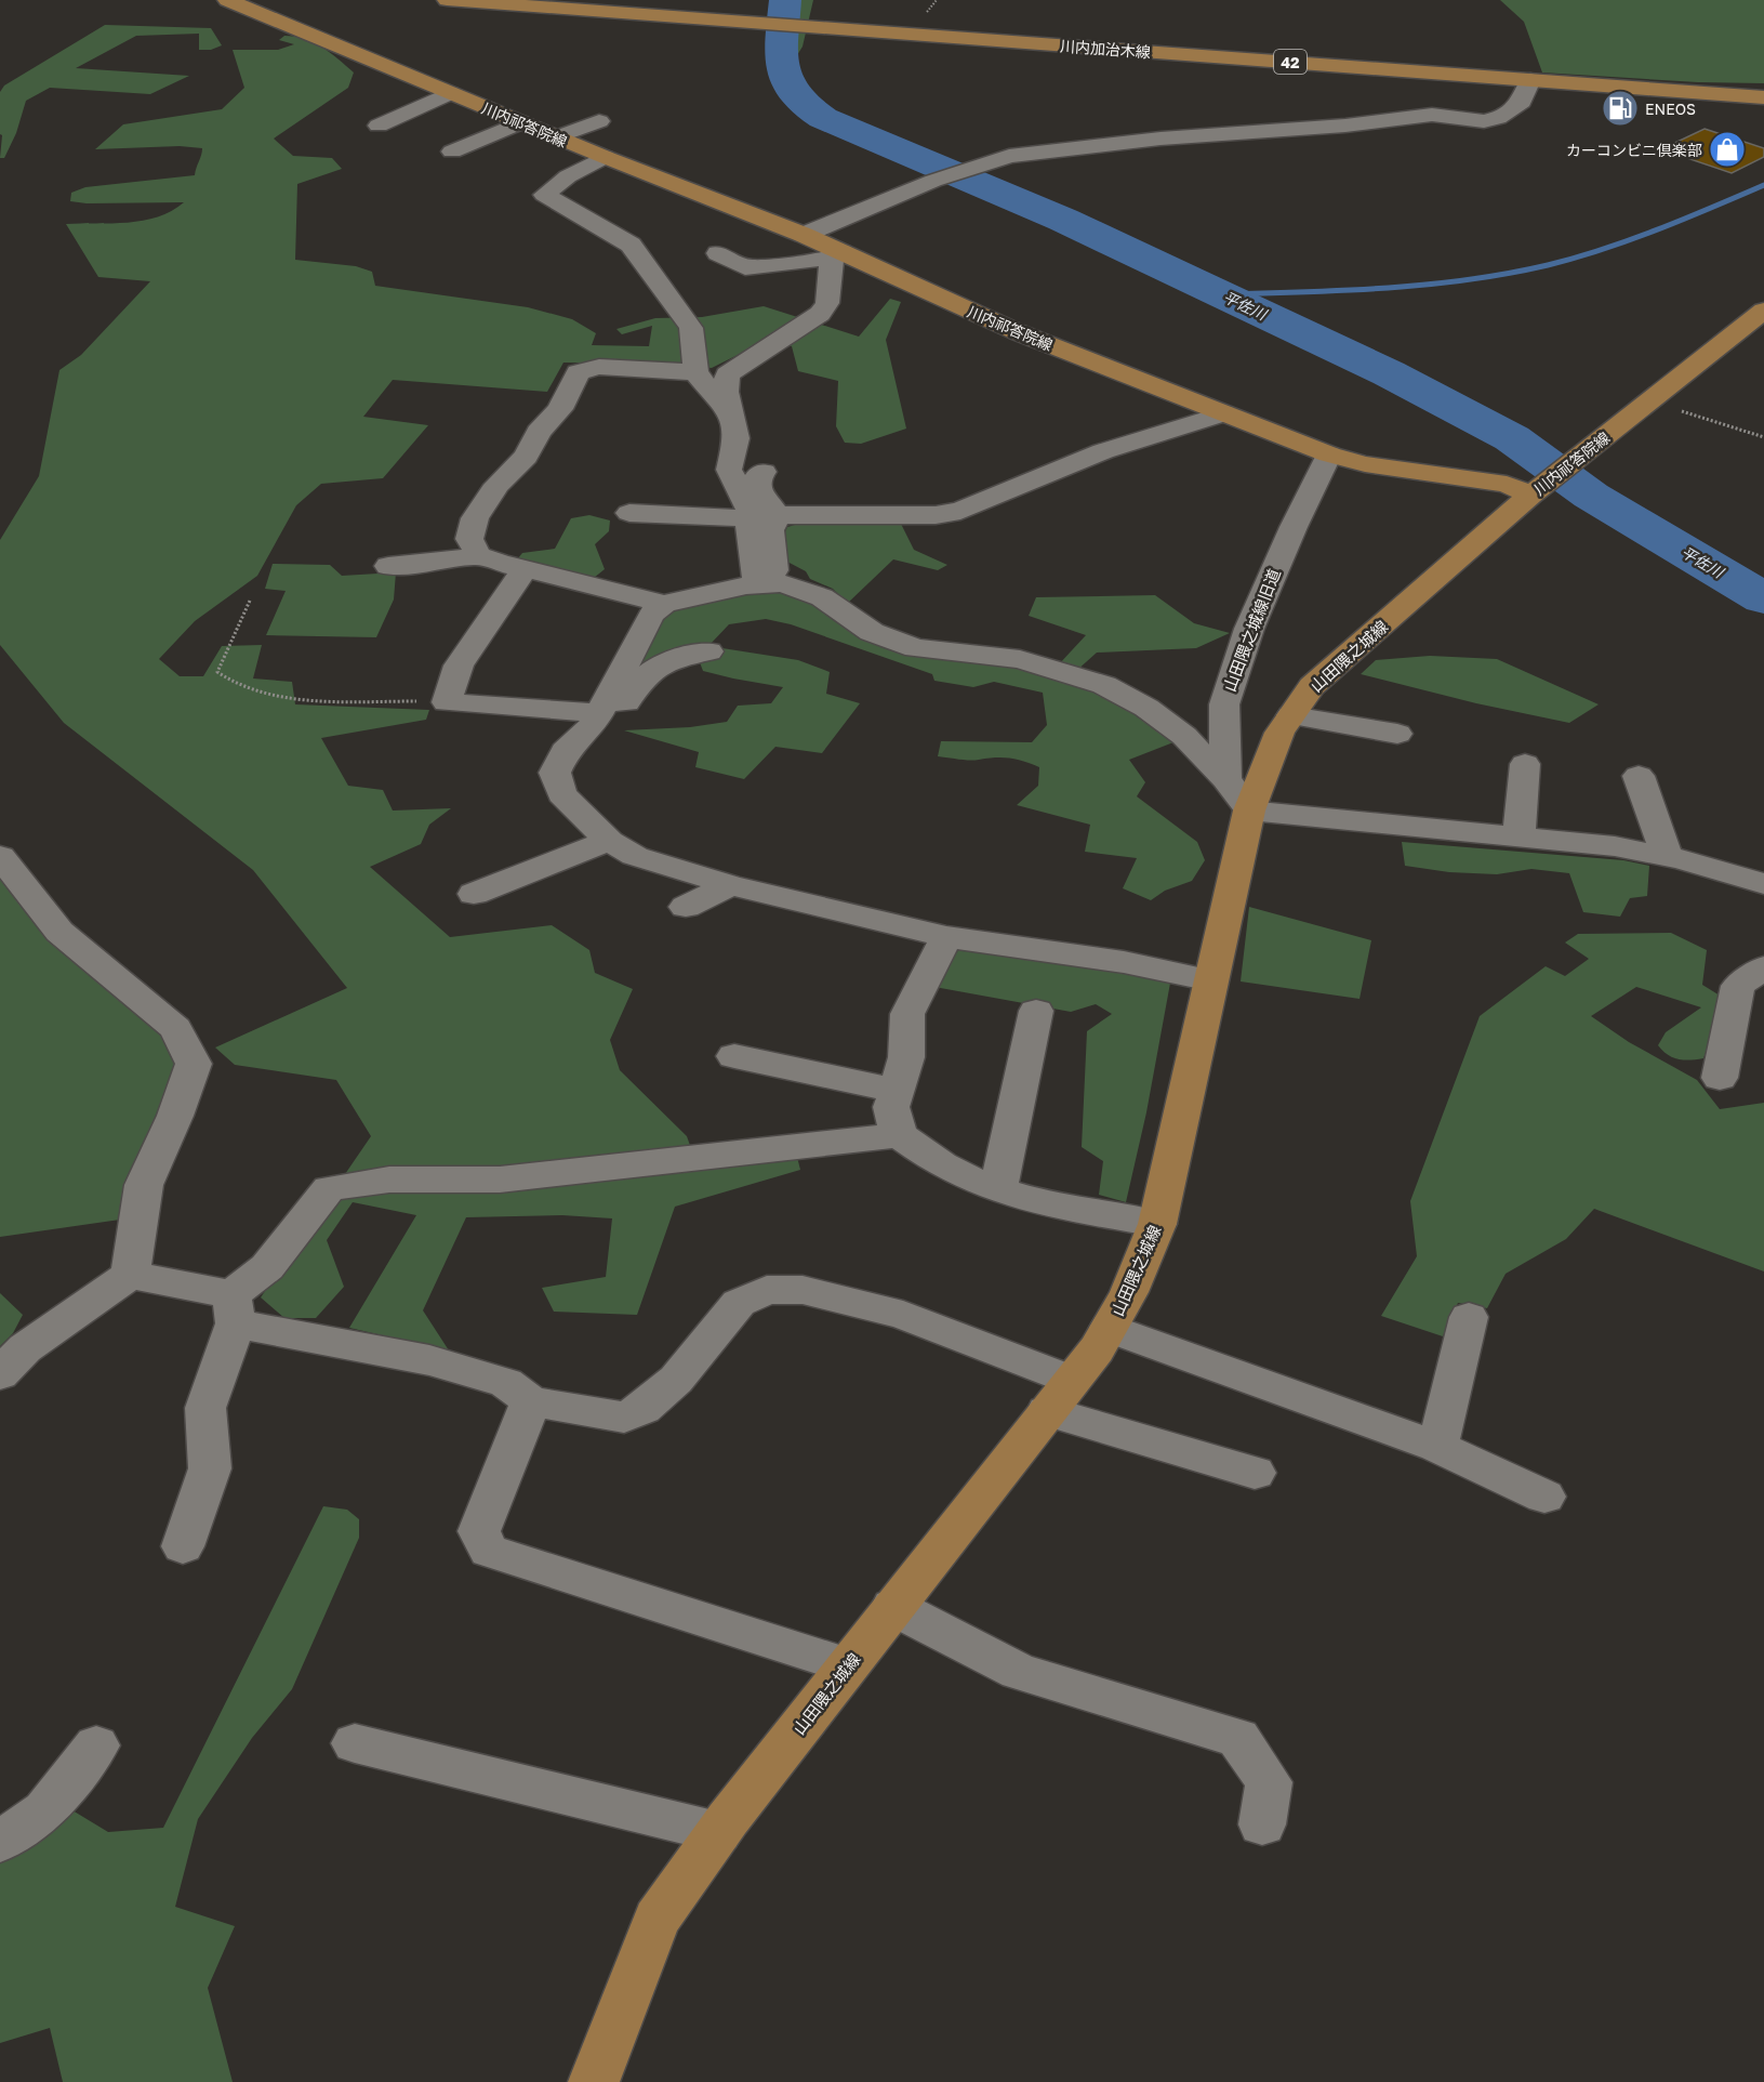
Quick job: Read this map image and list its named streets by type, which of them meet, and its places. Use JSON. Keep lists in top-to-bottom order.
{
  "streets": {
    "main road": [
      "川内加治木線",
      "42",
      "川内祁答院線",
      "山田隈之城線"
    ],
    "street": ["山田隈之城線旧道"]
  },
  "crossings": [
    ["川内祁答院線", "山田隈之城線旧道"],
    ["川内祁答院線", "山田隈之城線"]
  ],
  "water": ["平佐川"],
  "places": {
    "fuel station": ["ENEOS"],
    "shop": ["カーコンビニ倶楽部"]
  }
}
